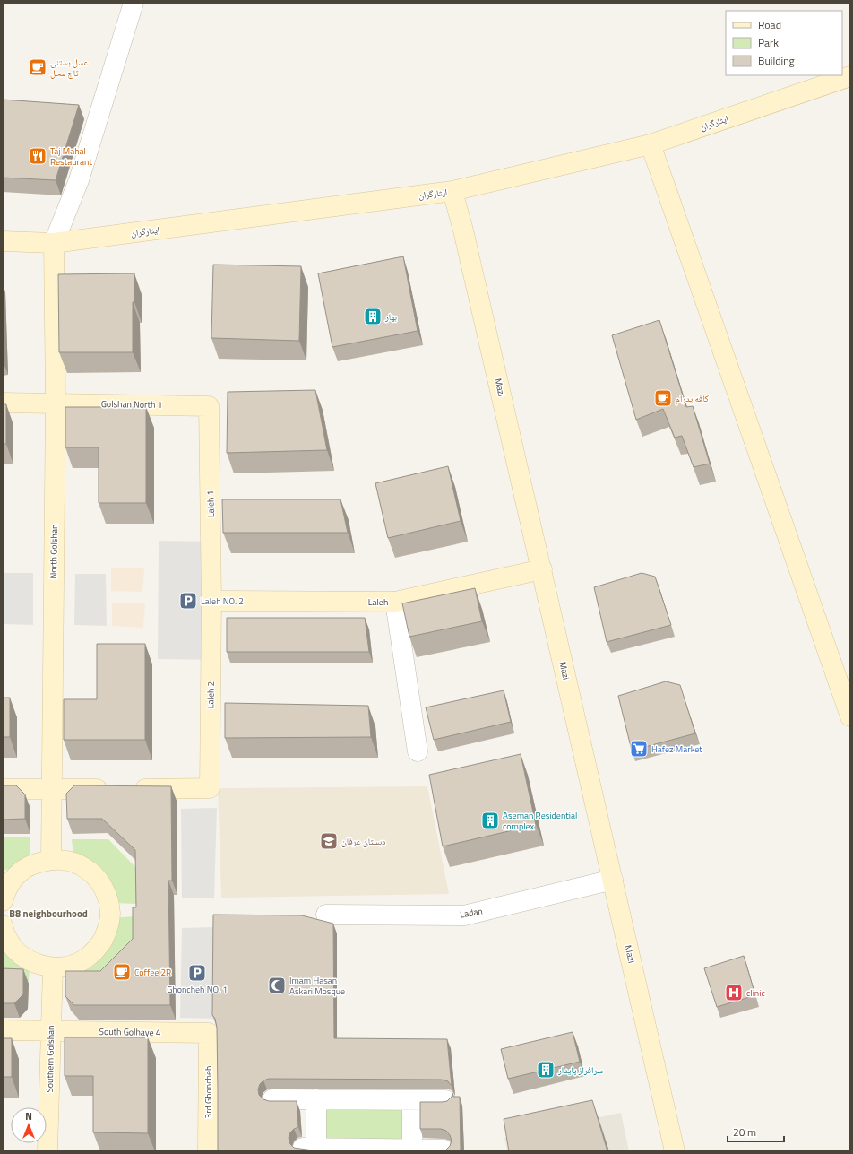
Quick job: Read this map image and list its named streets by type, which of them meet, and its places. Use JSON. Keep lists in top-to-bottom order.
{
  "streets": {
    "street": [
      "ایثارگران",
      "Mazi",
      "Golshan North 1",
      "Laleh 1",
      "North Golshan",
      "Laleh",
      "Laleh 2",
      "Ladan",
      "South Golhaye 4",
      "Southern Golshan",
      "3rd Ghoncheh"
    ]
  },
  "crossings": [
    ["ایثارگران", "Mazi"],
    ["ایثارگران", "North Golshan"],
    ["Mazi", "Laleh"],
    ["Mazi", "Ladan"],
    ["Golshan North 1", "Laleh 1"],
    ["Golshan North 1", "North Golshan"],
    ["Laleh 1", "Laleh"],
    ["Laleh 1", "Laleh 2"],
    ["North Golshan", "Laleh 2"],
    ["Laleh", "Laleh 2"],
    ["South Golhaye 4", "Southern Golshan"],
    ["South Golhaye 4", "3rd Ghoncheh"]
  ],
  "districts": ["B8 neighbourhood"],
  "places": {
    "cafe": ["عسل بستنی تاج محل", "کافه پدرام", "Coffee 2R"],
    "restaurant": ["Taj Mahal Restaurant"],
    "building": ["بهار", "Aseman Residential complex", "سرافراز پایدار"],
    "parking": ["Laleh NO. 2", "Ghoncheh NO. 1"],
    "supermarket": ["Hafez Market"],
    "school or university": ["دبستان عرفان"],
    "mosque": ["Imam Hasan Askari Mosque"],
    "hospital": ["clinic"]
  },
  "legend": ["Road", "Park", "Building"],
  "scale_bar": "20 m",
  "north": "top"
}
